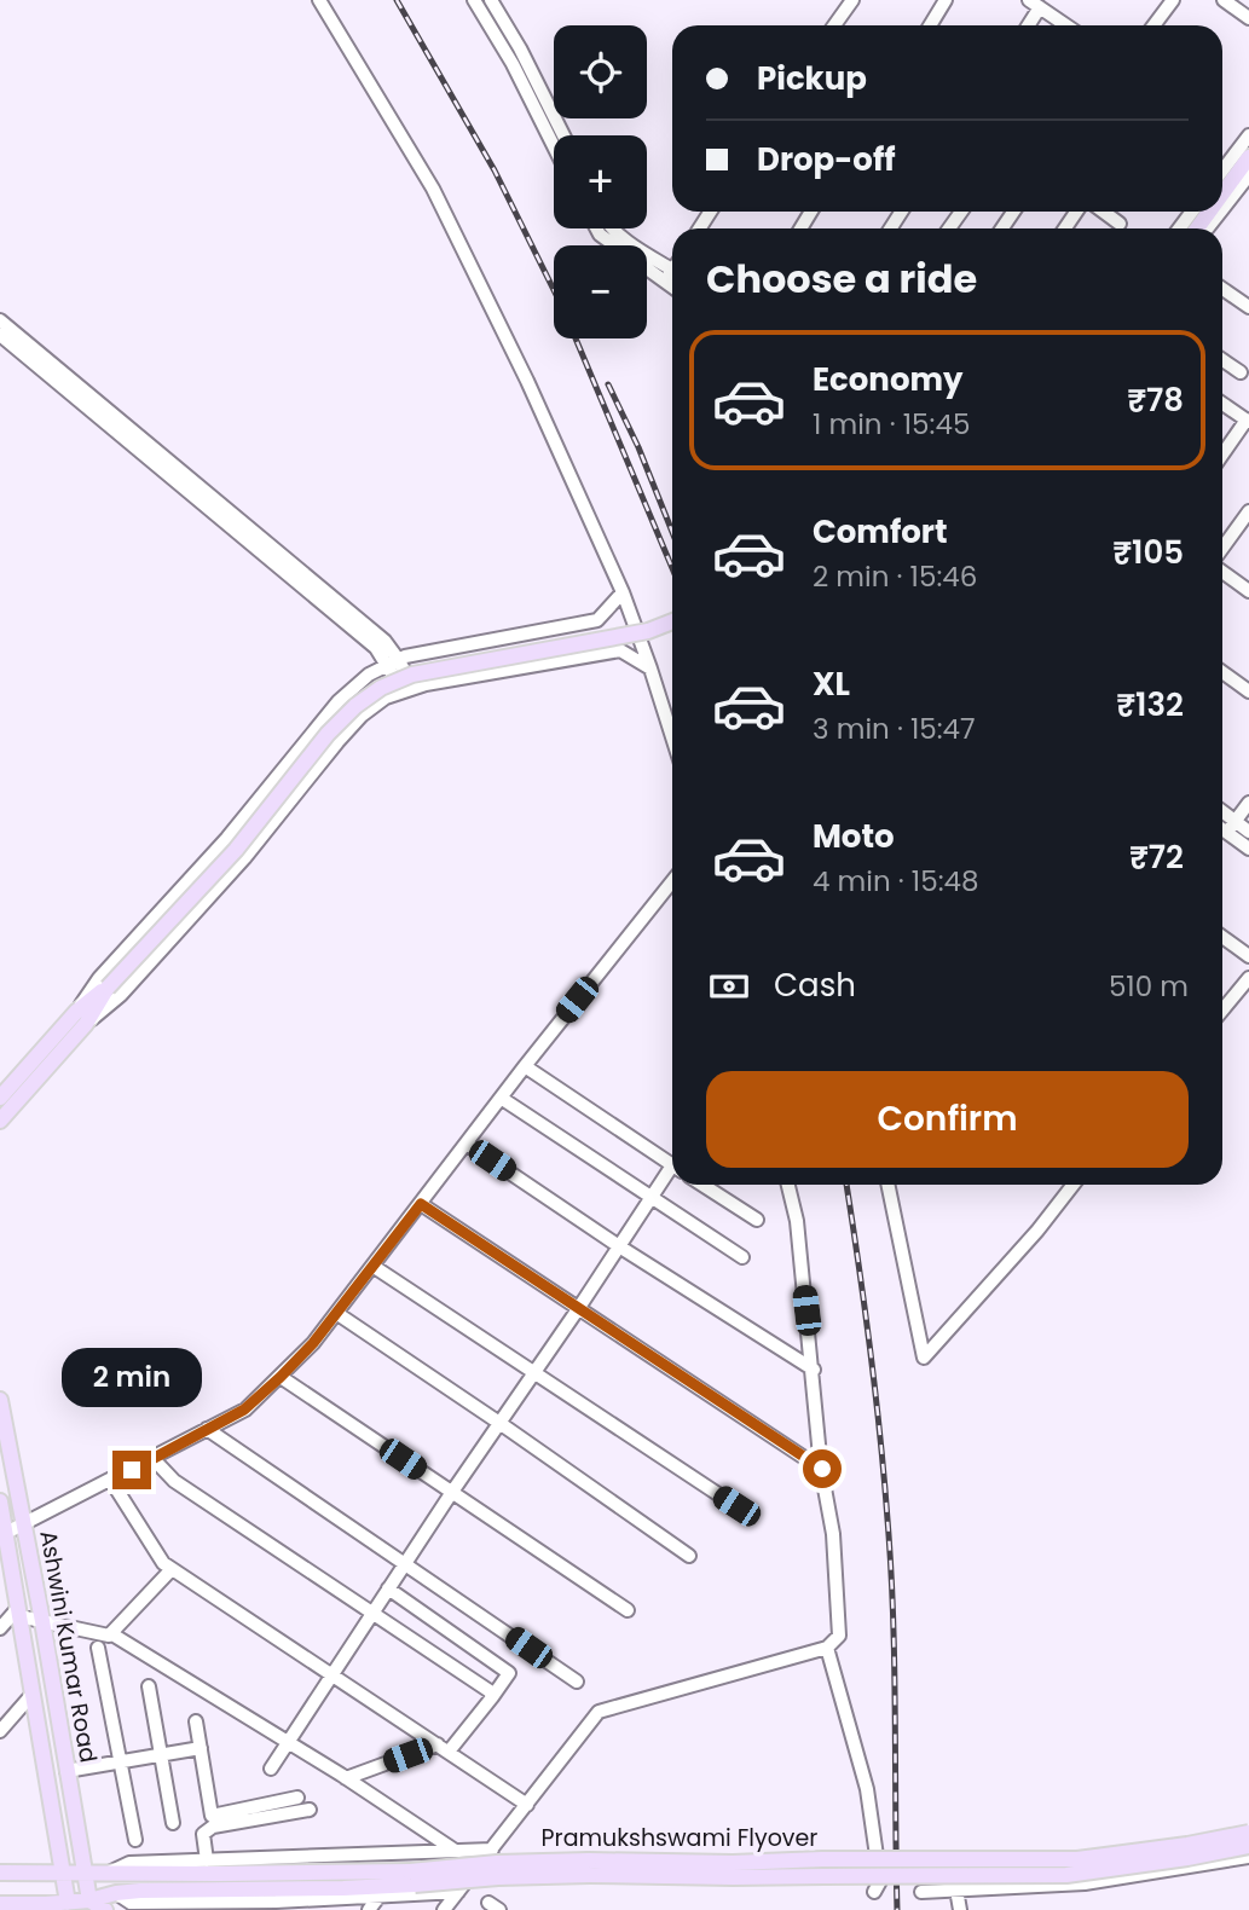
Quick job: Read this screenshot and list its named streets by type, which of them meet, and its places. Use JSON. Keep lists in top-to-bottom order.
{
  "streets": {
    "main road": ["Ashwini Kumar Road", "Pramukshswami Flyover"]
  },
  "crossings": [
    ["Ashwini Kumar Road", "Pramukshswami Flyover"]
  ],
  "page": {
    "map_buttons": ["+", "−"],
    "banner": ["Pickup", "Drop-off"],
    "heading": "Choose a ride",
    "list": [
      {
        "name": "Economy",
        "note": "1 min · 15:45",
        "value": "₹78"
      },
      {
        "name": "Comfort",
        "note": "2 min · 15:46",
        "value": "₹105"
      },
      {
        "name": "XL",
        "note": "3 min · 15:47",
        "value": "₹132"
      },
      {
        "name": "Moto",
        "note": "4 min · 15:48",
        "value": "₹72"
      }
    ],
    "pay": ["Cash", "510 m"],
    "buttons": "Confirm",
    "bubble": "2 min"
  }
}
